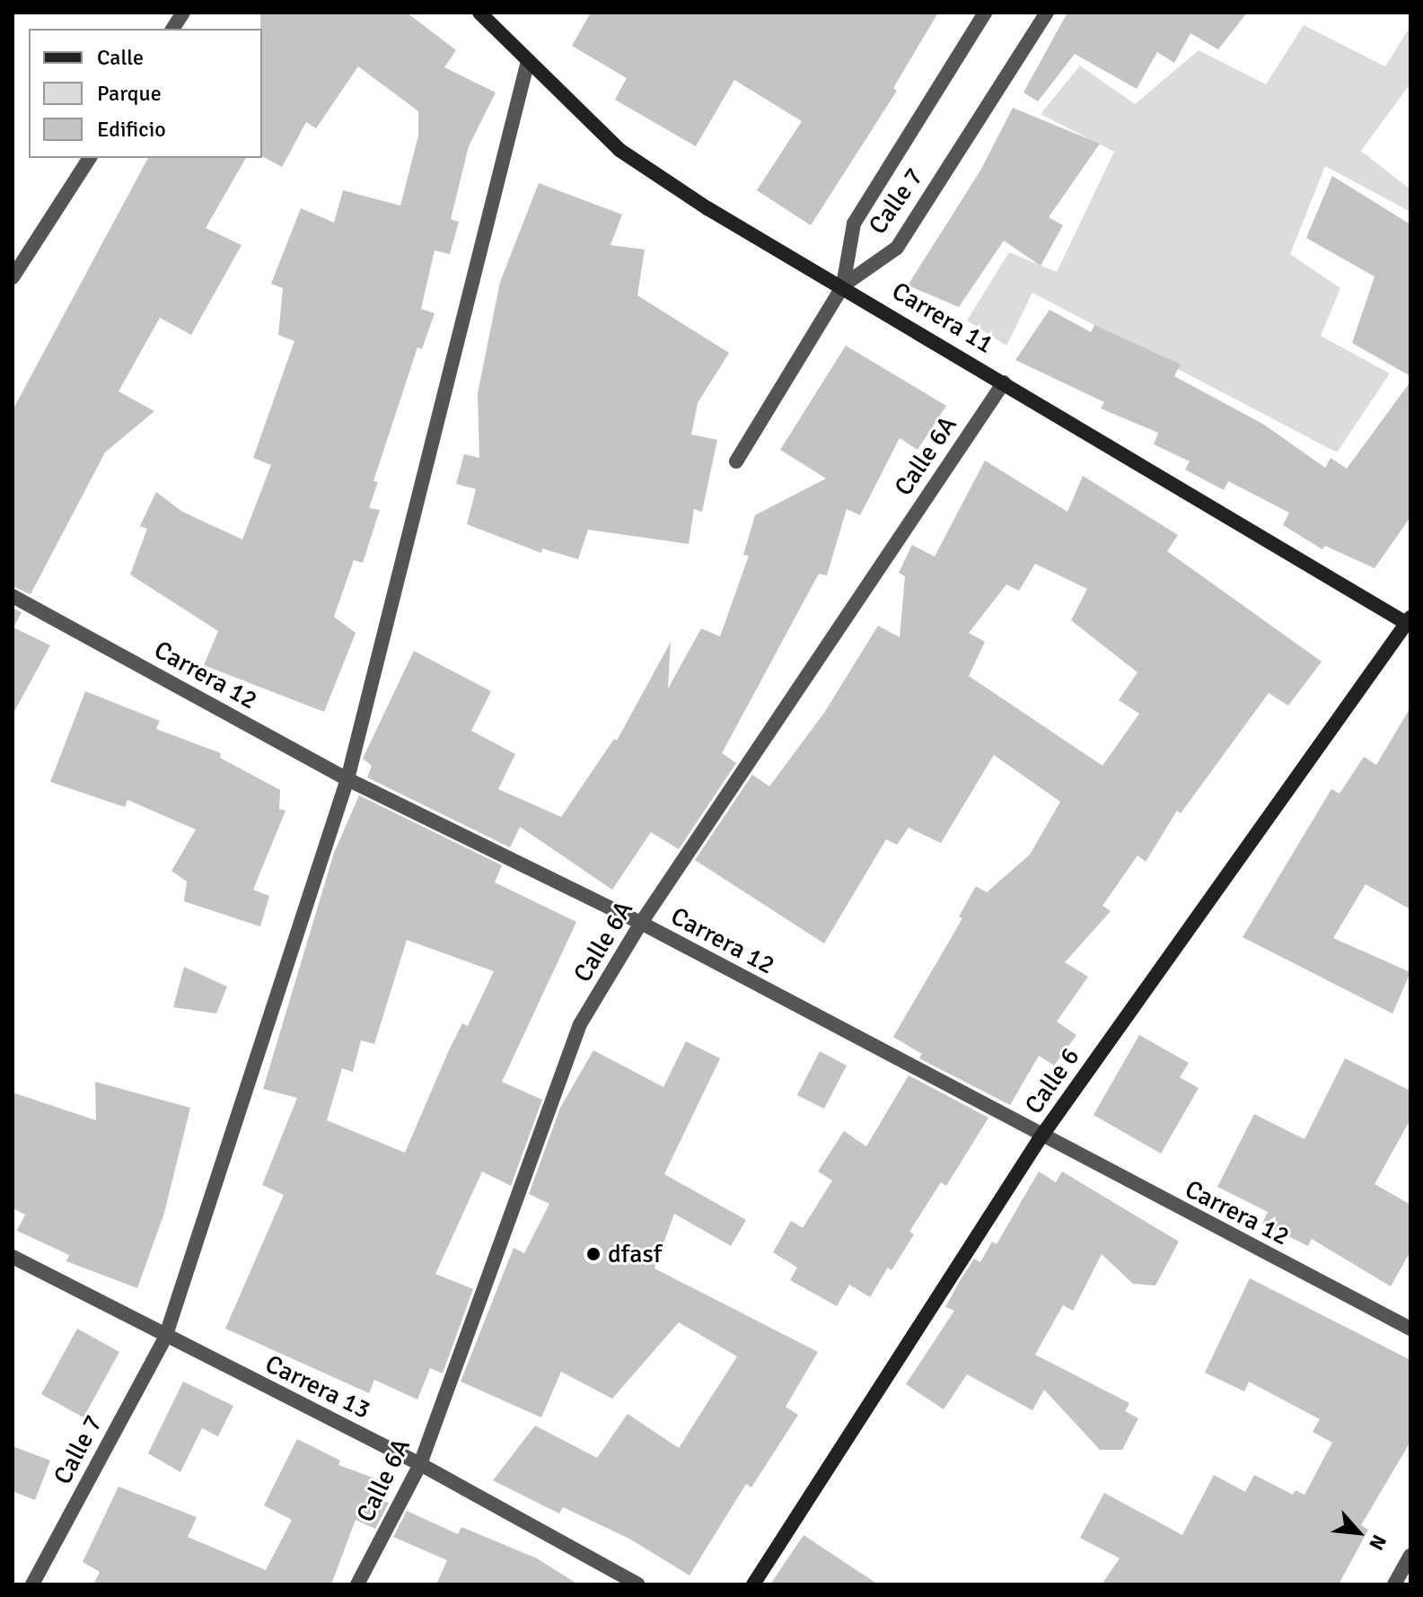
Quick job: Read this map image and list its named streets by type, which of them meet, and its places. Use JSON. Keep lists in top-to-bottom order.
{
  "streets": {
    "street": [
      "Calle 7",
      "Carrera 11",
      "Calle 6A",
      "Carrera 12",
      "Calle 6",
      "Carrera 13"
    ]
  },
  "crossings": [
    ["Calle 7", "Carrera 11"],
    ["Calle 7", "Carrera 12"],
    ["Calle 7", "Carrera 13"],
    ["Carrera 11", "Calle 6A"],
    ["Carrera 11", "Calle 6"],
    ["Calle 6A", "Carrera 12"],
    ["Calle 6A", "Carrera 13"],
    ["Carrera 12", "Calle 6"]
  ],
  "places": ["dfasf"],
  "legend": ["Calle", "Parque", "Edificio"],
  "north": "bottom right"
}
